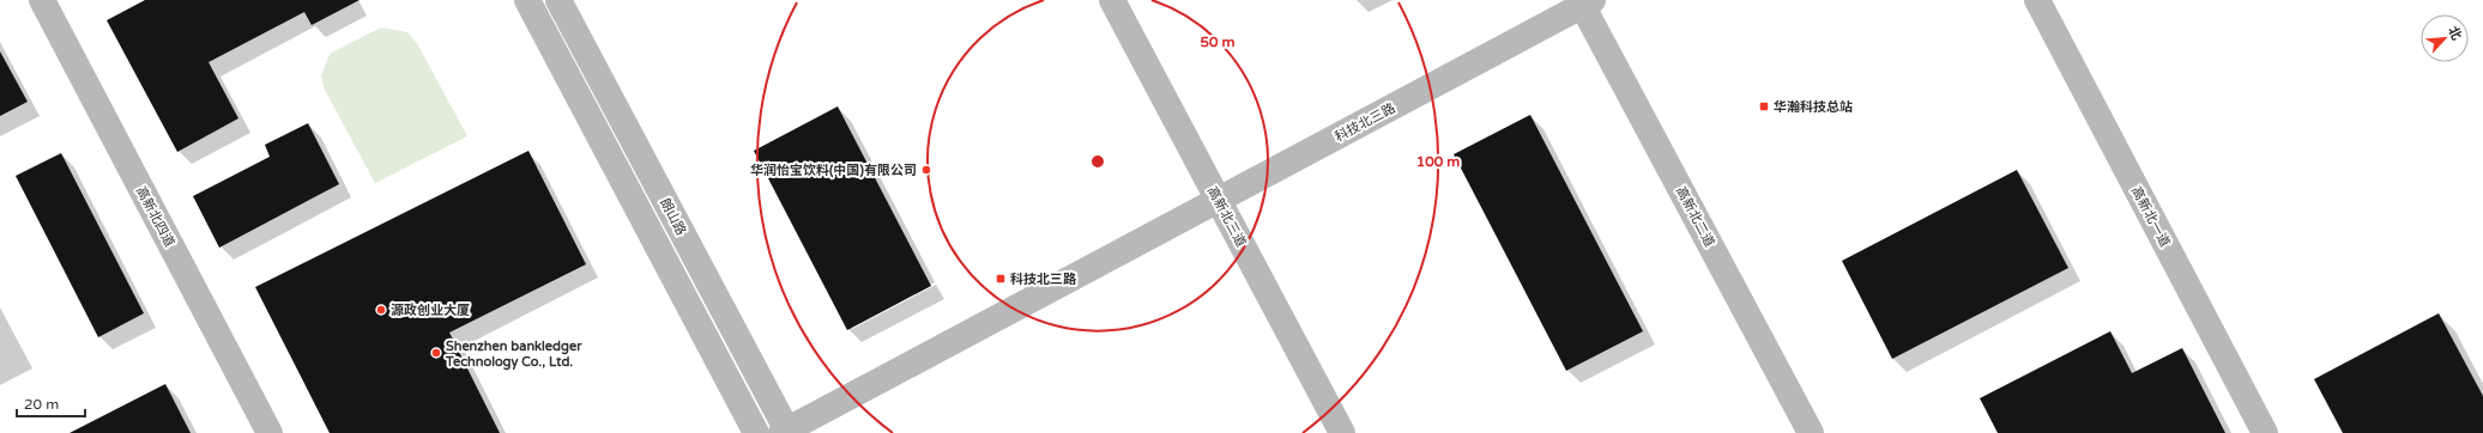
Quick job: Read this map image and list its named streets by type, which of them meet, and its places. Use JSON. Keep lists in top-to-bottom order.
{
  "streets": {
    "street": [
      "科技北三路",
      "高新北四道",
      "朗山路",
      "高新北三道",
      "高新北二道",
      "高新北一道"
    ]
  },
  "crossings": [
    ["科技北三路", "朗山路"],
    ["科技北三路", "高新北三道"],
    ["科技北三路", "高新北二道"]
  ],
  "places": {
    "transit": ["华瀚科技总站", "科技北三路"],
    "other": ["华润怡宝饮料(中国)有限公司", "源政创业大厦", "Shenzhen bankledger Technology Co., Ltd."]
  },
  "scale_bar": "20 m",
  "north": "top right",
  "rings": ["50 m", "100 m"]
}
